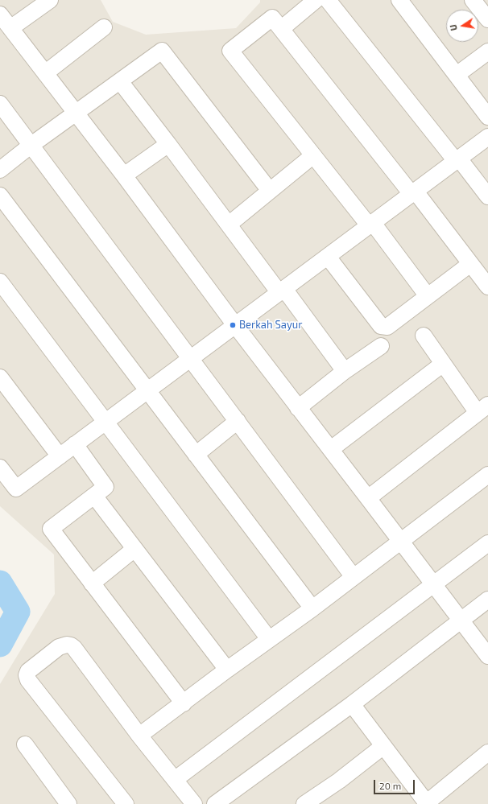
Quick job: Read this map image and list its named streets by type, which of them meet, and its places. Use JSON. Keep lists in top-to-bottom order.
{
  "places": ["Berkah Sayur"],
  "scale_bar": "20 m",
  "north": "left"
}
